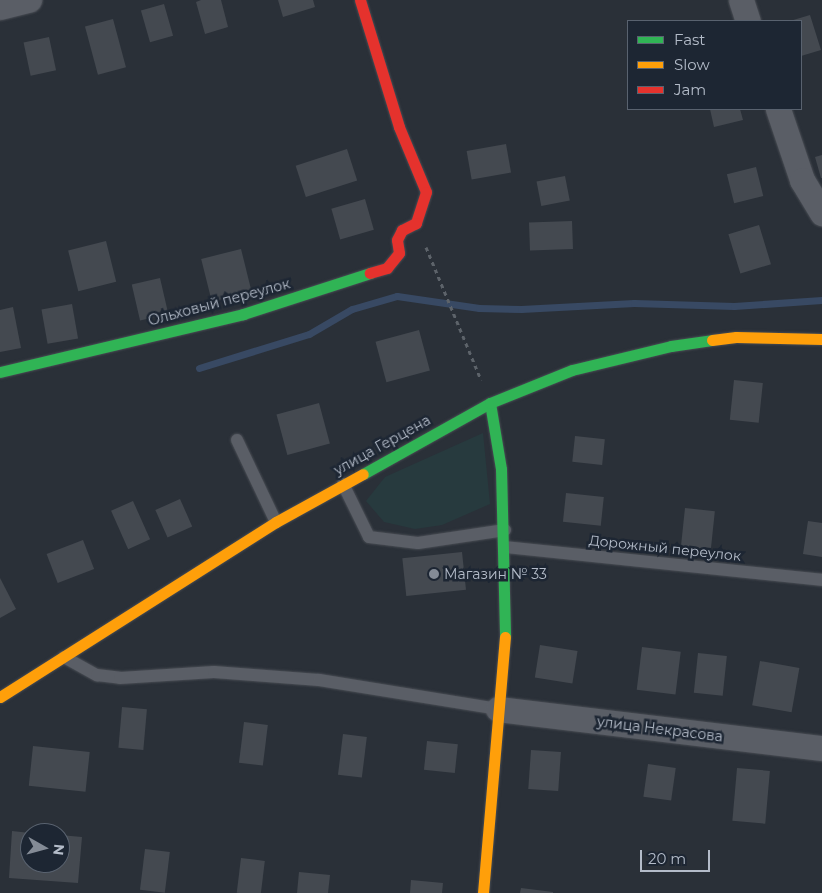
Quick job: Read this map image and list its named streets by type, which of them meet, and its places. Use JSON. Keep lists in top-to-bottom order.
{
  "streets": {
    "street": ["Ольховый переулок", "улица Герцена", "улица Некрасова"],
    "lane": ["Дорожный переулок"]
  },
  "places": ["Магазин № 33"],
  "legend": ["Fast", "Slow", "Jam"],
  "scale_bar": "20 m",
  "north": "right"
}
